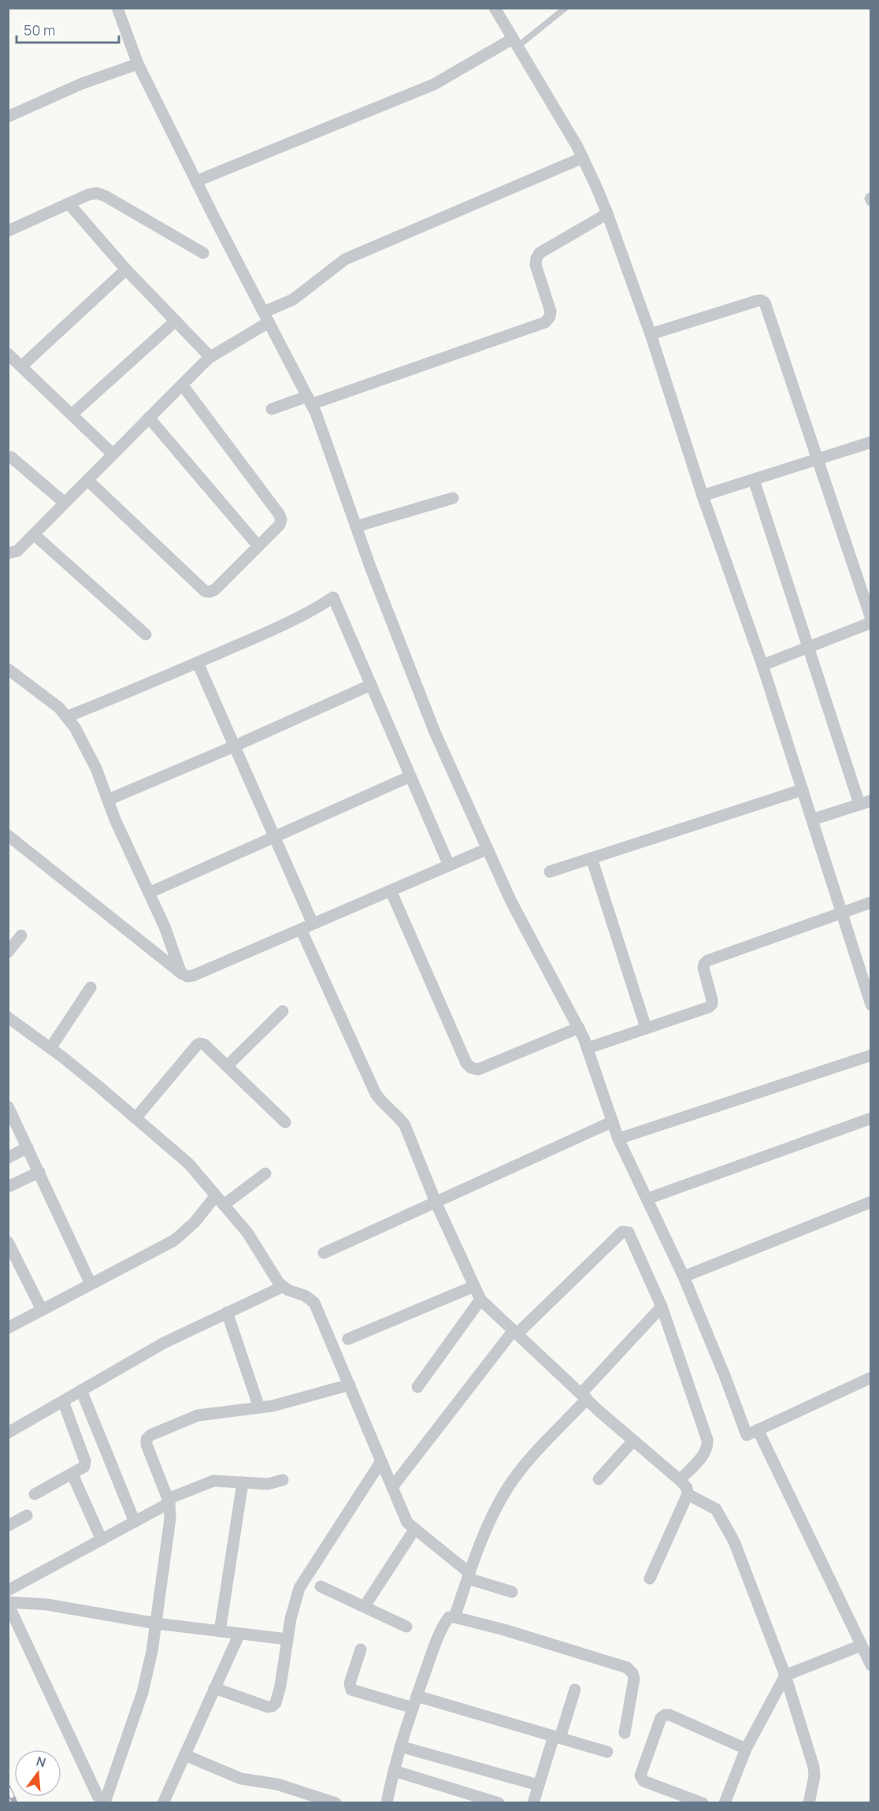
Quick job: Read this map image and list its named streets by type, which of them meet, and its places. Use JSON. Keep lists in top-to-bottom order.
{
  "scale_bar": "50 m",
  "north": "top"
}
